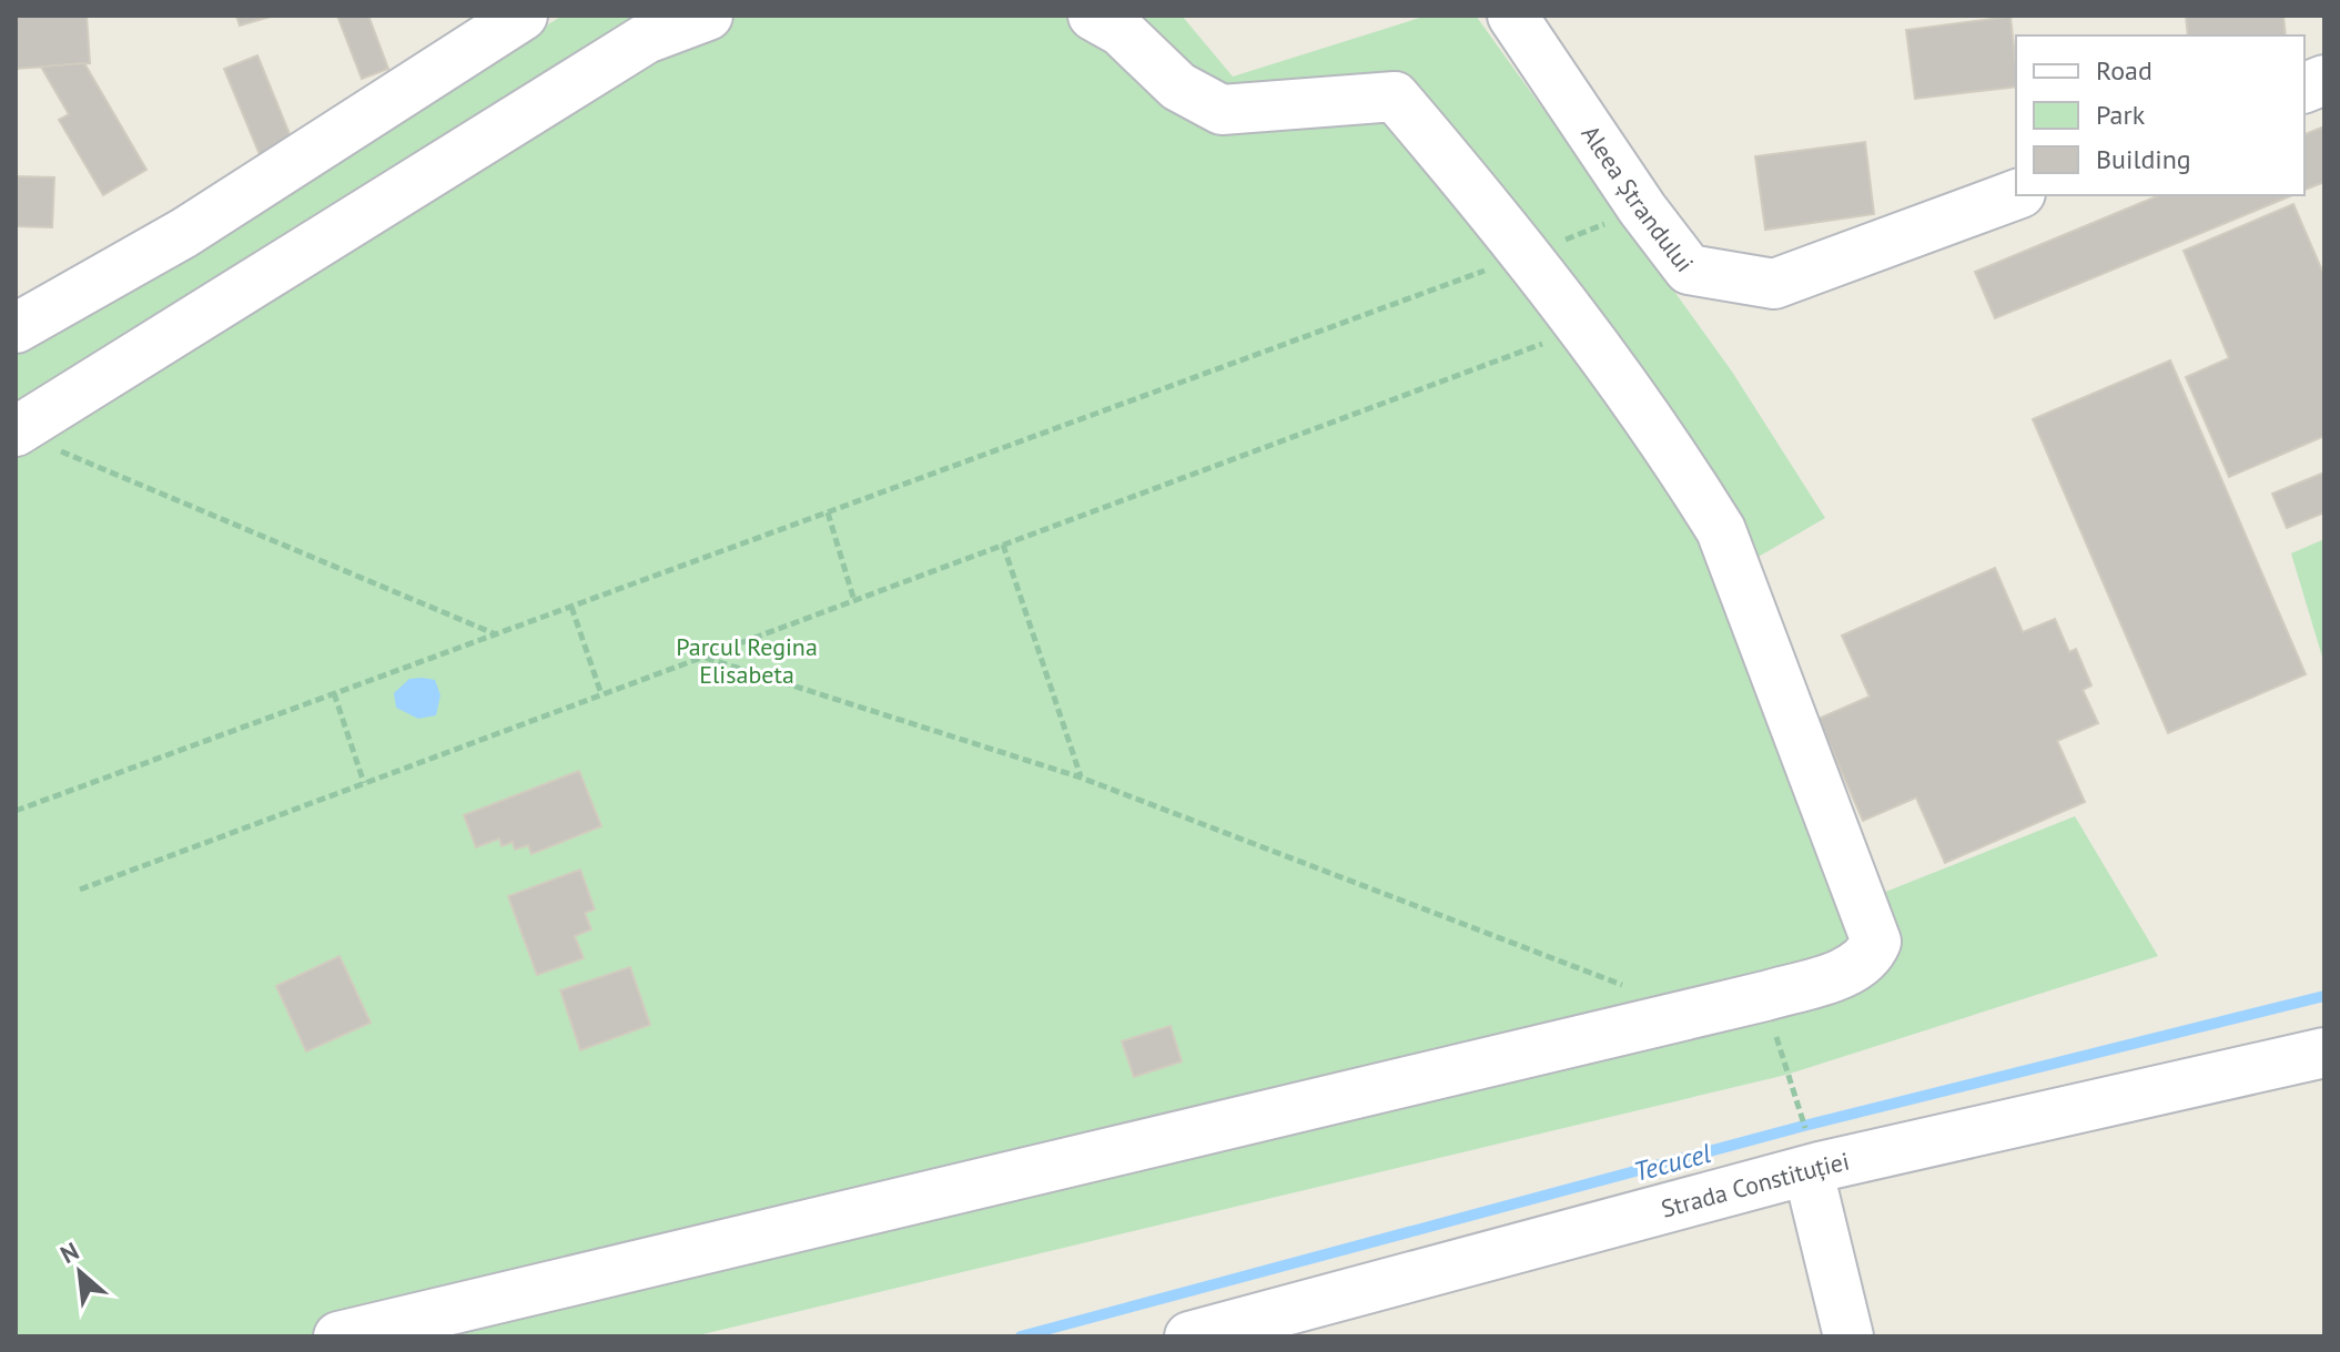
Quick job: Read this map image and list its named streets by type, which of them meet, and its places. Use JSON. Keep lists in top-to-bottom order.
{
  "streets": {
    "street": ["Aleea Ștrandului", "Strada Constituției"]
  },
  "water": ["Tecucel"],
  "parks": ["Parcul Regina Elisabeta"],
  "legend": ["Road", "Park", "Building"],
  "north": "top left"
}
